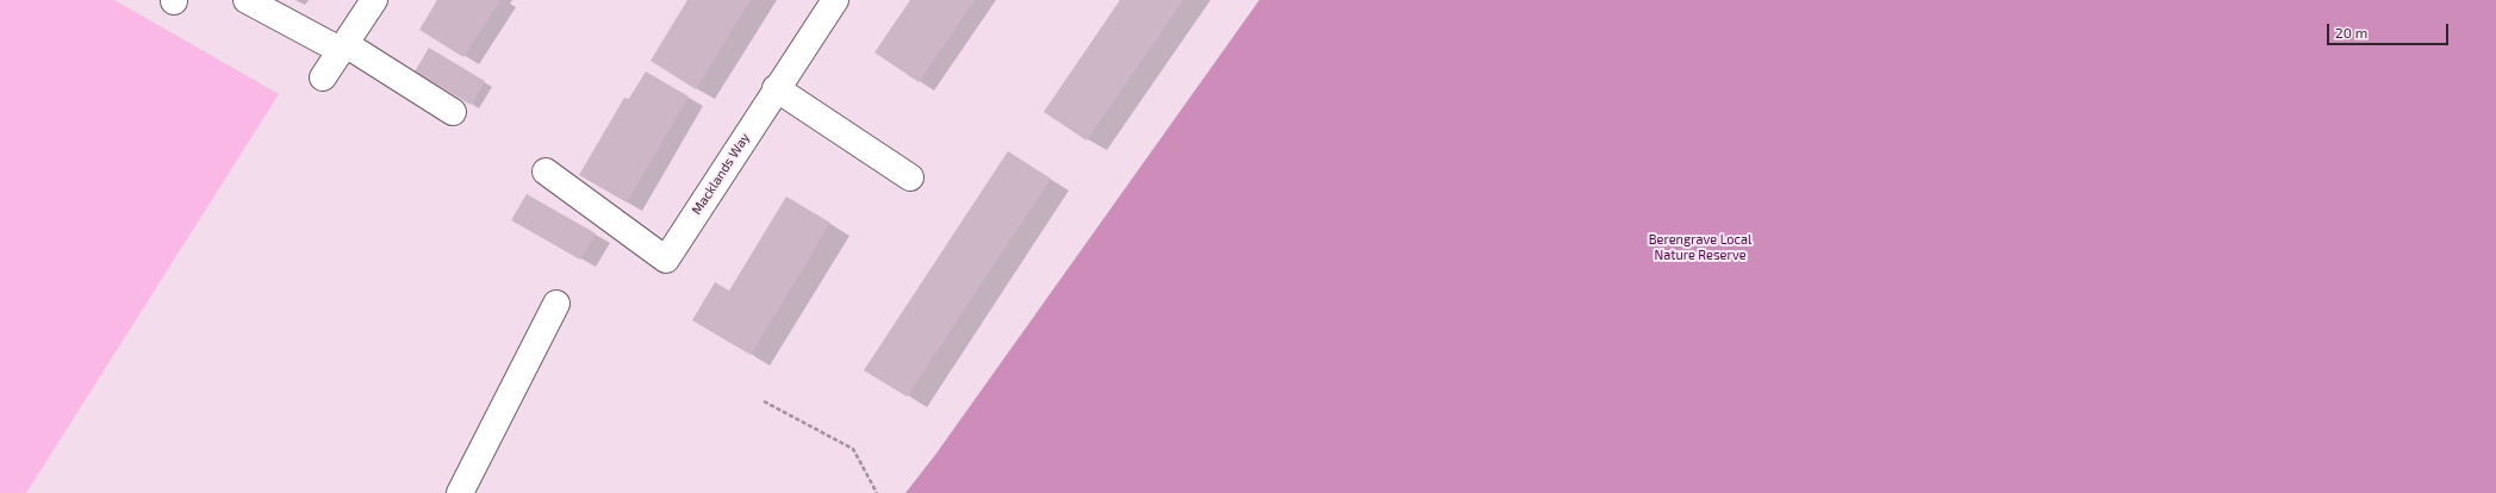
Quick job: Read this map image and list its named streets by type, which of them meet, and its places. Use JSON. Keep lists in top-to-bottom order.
{
  "streets": {
    "street": ["Macklands Way"]
  },
  "parks": ["Berengrave Local Nature Reserve"],
  "scale_bar": "20 m"
}
